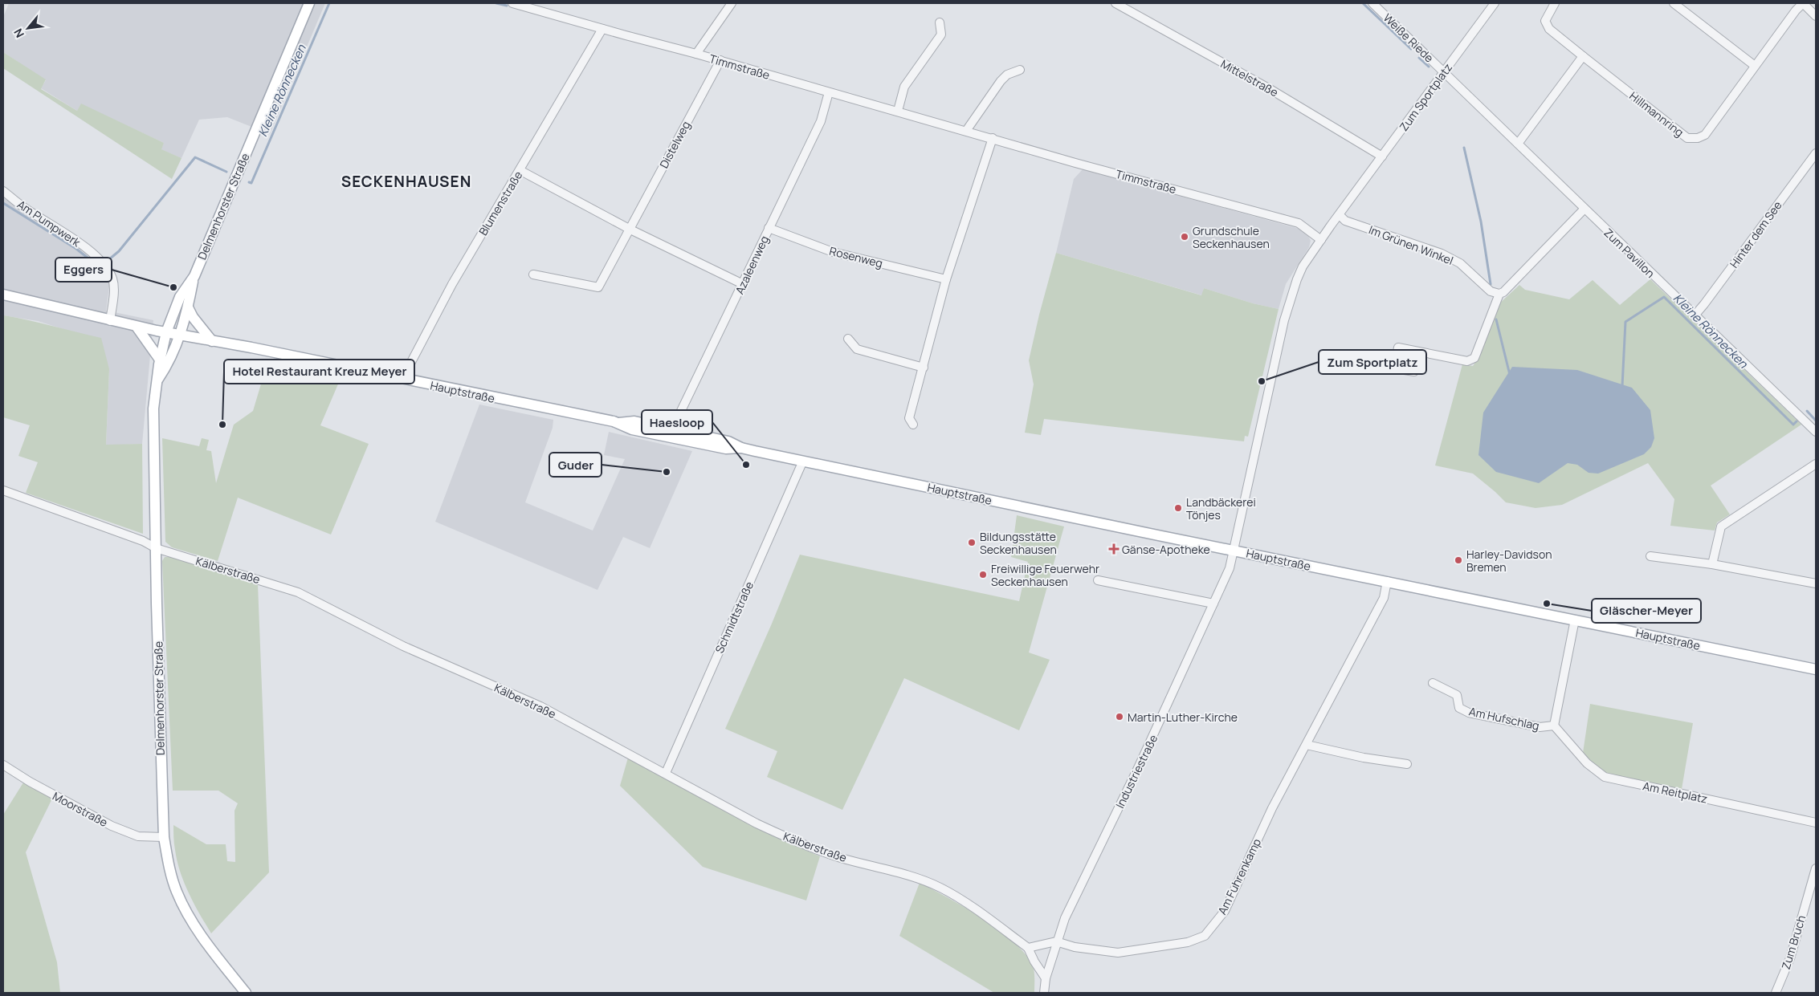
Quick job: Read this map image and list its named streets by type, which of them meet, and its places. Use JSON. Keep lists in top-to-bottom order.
{
  "streets": {
    "main road": ["Delmenhorster Straße", "Hauptstraße"],
    "street": [
      "Weiße Riede",
      "Timmstraße",
      "Mittelstraße",
      "Zum Sportplatz",
      "Hillmannring",
      "Distelweg",
      "Blumenstraße",
      "Am Pumpwerk",
      "Hinter dem See",
      "Im Grünen Winkel",
      "Zum Pavillon",
      "Rosenweg",
      "Azaleenweg",
      "Kälberstraße",
      "Schmidtstraße",
      "Am Hufschlag",
      "Industriestraße",
      "Am Reitplatz",
      "Moorstraße",
      "Am Fuhrenkamp",
      "Zum Bruch"
    ]
  },
  "crossings": [
    ["Weiße Riede", "Zum Sportplatz"],
    ["Weiße Riede", "Zum Pavillon"],
    ["Timmstraße", "Zum Sportplatz"],
    ["Timmstraße", "Distelweg"],
    ["Timmstraße", "Blumenstraße"],
    ["Timmstraße", "Azaleenweg"],
    ["Mittelstraße", "Zum Sportplatz"],
    ["Zum Sportplatz", "Im Grünen Winkel"],
    ["Zum Sportplatz", "Zum Pavillon"],
    ["Zum Sportplatz", "Hauptstraße"],
    ["Zum Sportplatz", "Industriestraße"],
    ["Blumenstraße", "Hauptstraße"],
    ["Delmenhorster Straße", "Hauptstraße"],
    ["Delmenhorster Straße", "Kälberstraße"],
    ["Delmenhorster Straße", "Moorstraße"],
    ["Am Pumpwerk", "Hauptstraße"],
    ["Hinter dem See", "Zum Pavillon"],
    ["Rosenweg", "Azaleenweg"],
    ["Azaleenweg", "Hauptstraße"],
    ["Hauptstraße", "Schmidtstraße"],
    ["Hauptstraße", "Am Hufschlag"],
    ["Hauptstraße", "Industriestraße"],
    ["Hauptstraße", "Am Fuhrenkamp"],
    ["Kälberstraße", "Schmidtstraße"],
    ["Kälberstraße", "Industriestraße"],
    ["Am Hufschlag", "Am Reitplatz"],
    ["Industriestraße", "Am Fuhrenkamp"]
  ],
  "districts": ["SECKENHAUSEN"],
  "water": ["Kleine Rönnecken"],
  "places": {
    "other": [
      "Grundschule Seckenhausen",
      "Eggers",
      "Zum Sportplatz",
      "Hotel Restaurant Kreuz Meyer",
      "Haesloop",
      "Guder",
      "Landbäckerei Tönjes",
      "Bildungsstätte Seckenhausen",
      "Harley-Davidson Bremen",
      "Freiwillige Feuerwehr Seckenhausen",
      "Gläscher-Meyer",
      "Martin-Luther-Kirche"
    ],
    "health": ["Gänse-Apotheke"]
  },
  "north": "bottom left"
}
